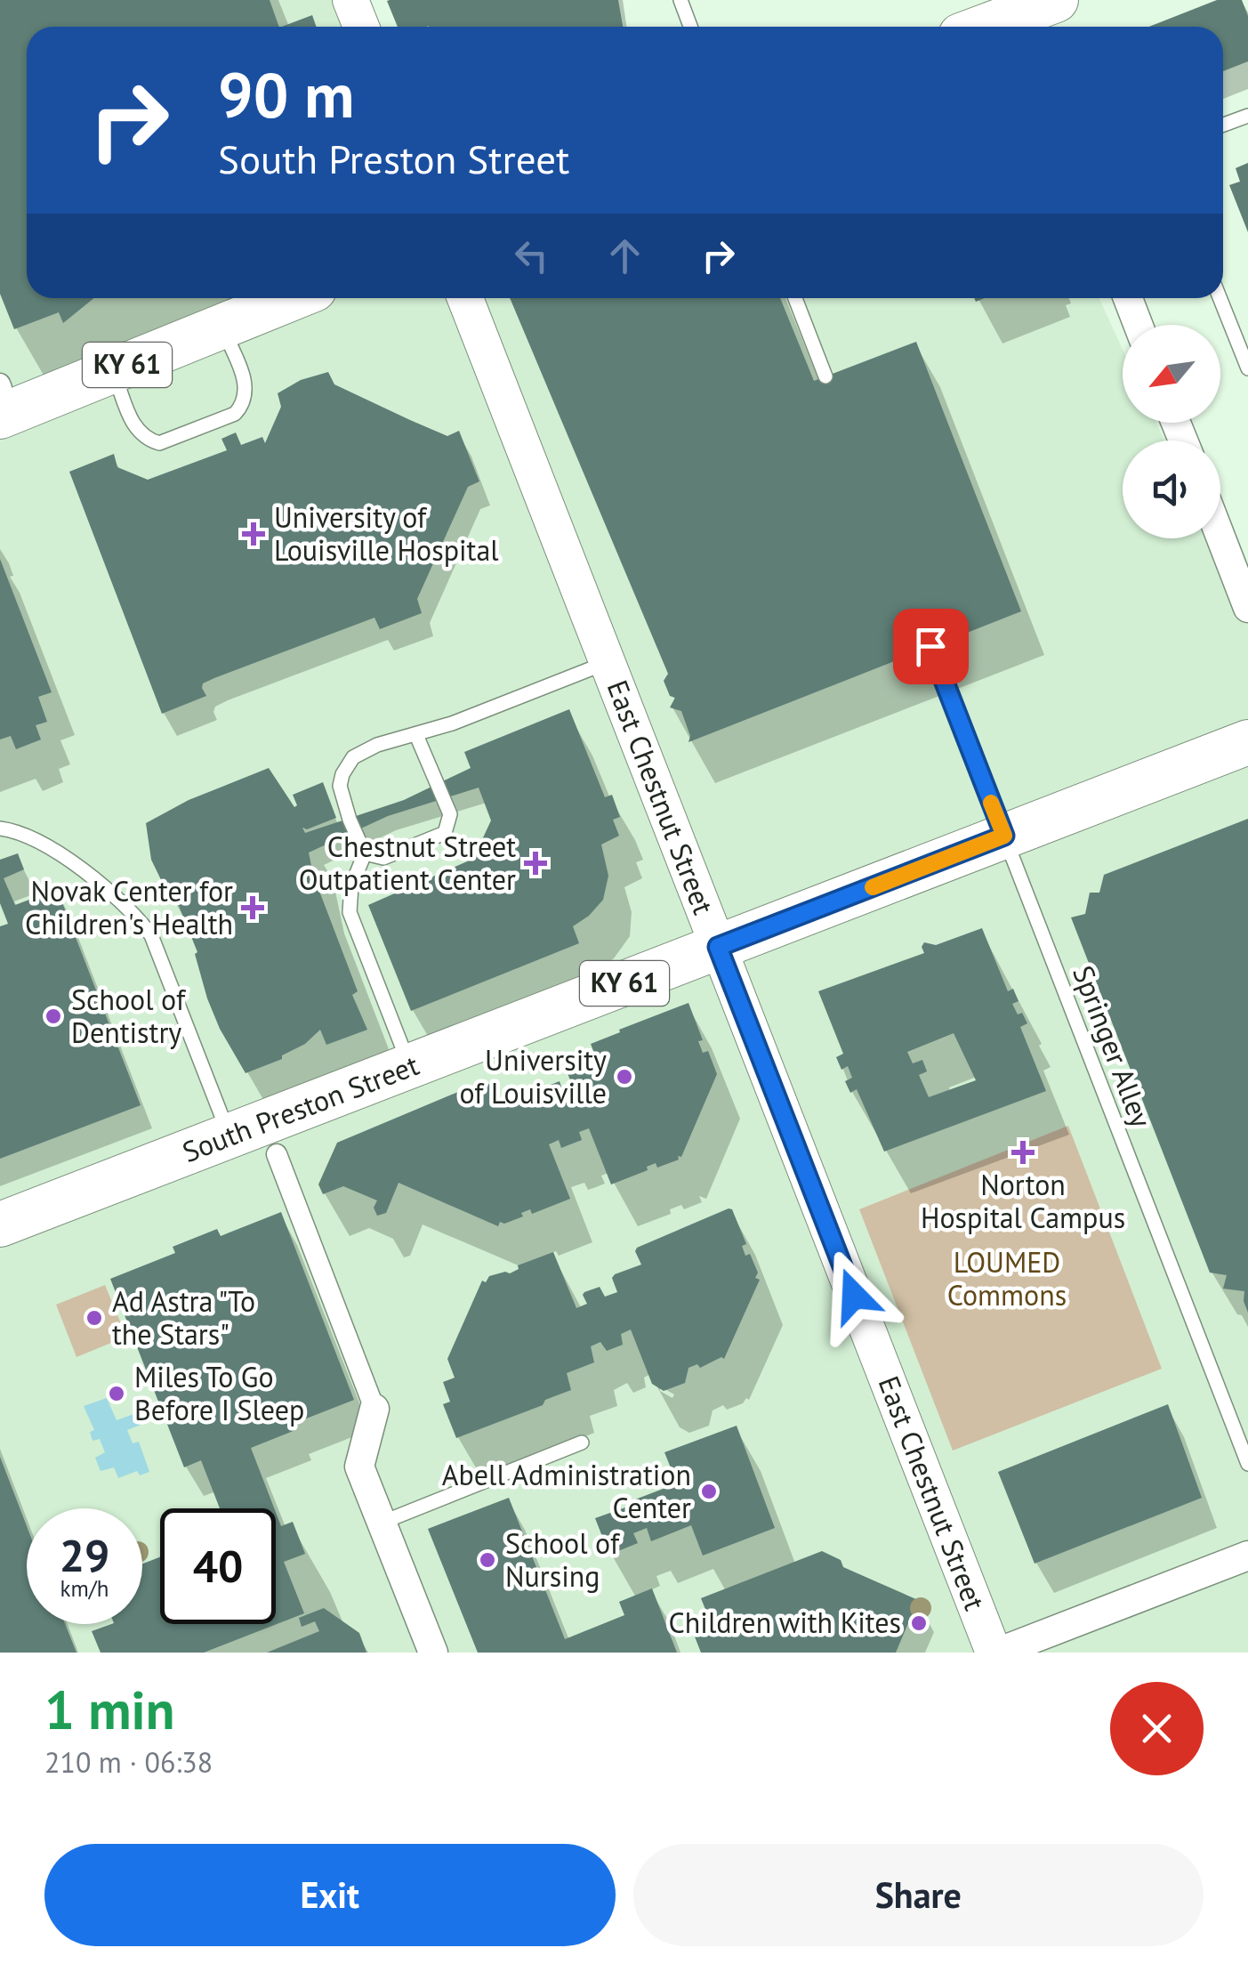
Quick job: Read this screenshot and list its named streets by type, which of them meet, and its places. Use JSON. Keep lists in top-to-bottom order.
{
  "streets": {
    "main road": ["KY 61", "South Preston Street"],
    "street": ["East Chestnut Street"],
    "lane": ["Springer Alley"]
  },
  "crossings": [
    ["East Chestnut Street", "South Preston Street"],
    ["Springer Alley", "South Preston Street"]
  ],
  "parks": ["LOUMED Commons"],
  "places": {
    "health": [
      "University of Louisville Hospital",
      "Chestnut Street Outpatient Center",
      "Novak Center for Children's Health",
      "Norton Hospital Campus"
    ],
    "other": [
      "School of Dentistry",
      "University of Louisville",
      "Ad Astra \"To the Stars\"",
      "Miles To Go Before I Sleep",
      "Abell Administration Center",
      "School of Nursing",
      "Children with Kites"
    ]
  },
  "north": "bottom left",
  "page": {
    "turn": ["90 m", "South Preston Street"],
    "speed": "29 km/h",
    "limit": "40",
    "heading": ["1 min", "210 m · 06:38"],
    "buttons": ["Exit", "Share"]
  }
}
